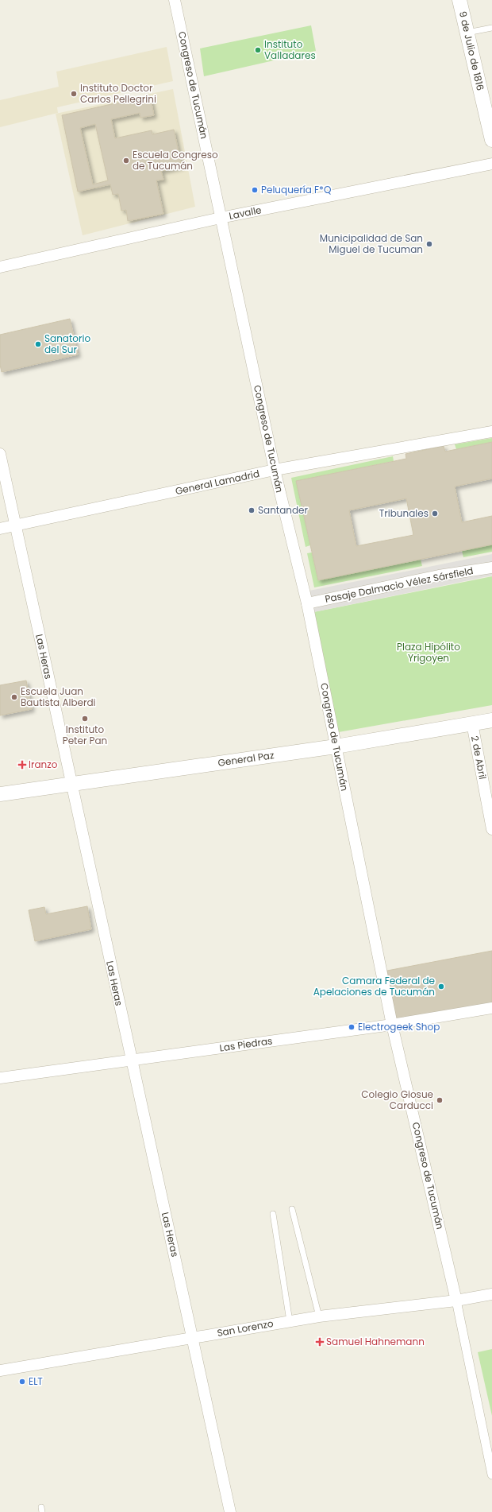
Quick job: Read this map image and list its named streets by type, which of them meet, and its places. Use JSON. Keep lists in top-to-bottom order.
{
  "streets": {
    "street": [
      "9 de Julio de 1816",
      "Congreso de Tucumán",
      "Lavalle",
      "General Lamadrid",
      "Pasaje Dalmacio Vélez Sársfield",
      "Las Heras",
      "2 de Abril",
      "General Paz",
      "Las Piedras",
      "San Lorenzo"
    ]
  },
  "crossings": [
    ["Congreso de Tucumán", "Lavalle"],
    ["Congreso de Tucumán", "General Lamadrid"],
    ["Congreso de Tucumán", "Pasaje Dalmacio Vélez Sársfield"],
    ["Congreso de Tucumán", "General Paz"],
    ["Congreso de Tucumán", "Las Piedras"],
    ["Congreso de Tucumán", "San Lorenzo"],
    ["General Lamadrid", "Las Heras"],
    ["Las Heras", "General Paz"],
    ["Las Heras", "Las Piedras"],
    ["Las Heras", "San Lorenzo"],
    ["2 de Abril", "General Paz"]
  ],
  "parks": ["Plaza Hipólito Yrigoyen"],
  "places": {
    "other": [
      "Instituto Valladares",
      "Instituto Doctor Carlos Pellegrini",
      "Escuela Congreso de Tucumán",
      "Peluquería F*Q",
      "Municipalidad de San Miguel de Tucuman",
      "Sanatorio del Sur",
      "Santander",
      "Tribunales",
      "Escuela Juan Bautista Alberdi",
      "Instituto Peter Pan",
      "Camara Federal de Apelaciones de Tucumán",
      "Electrogeek Shop",
      "Colegio Giosue Carducci",
      "ELT"
    ],
    "health": ["Iranzo", "Samuel Hahnemann"]
  }
}
